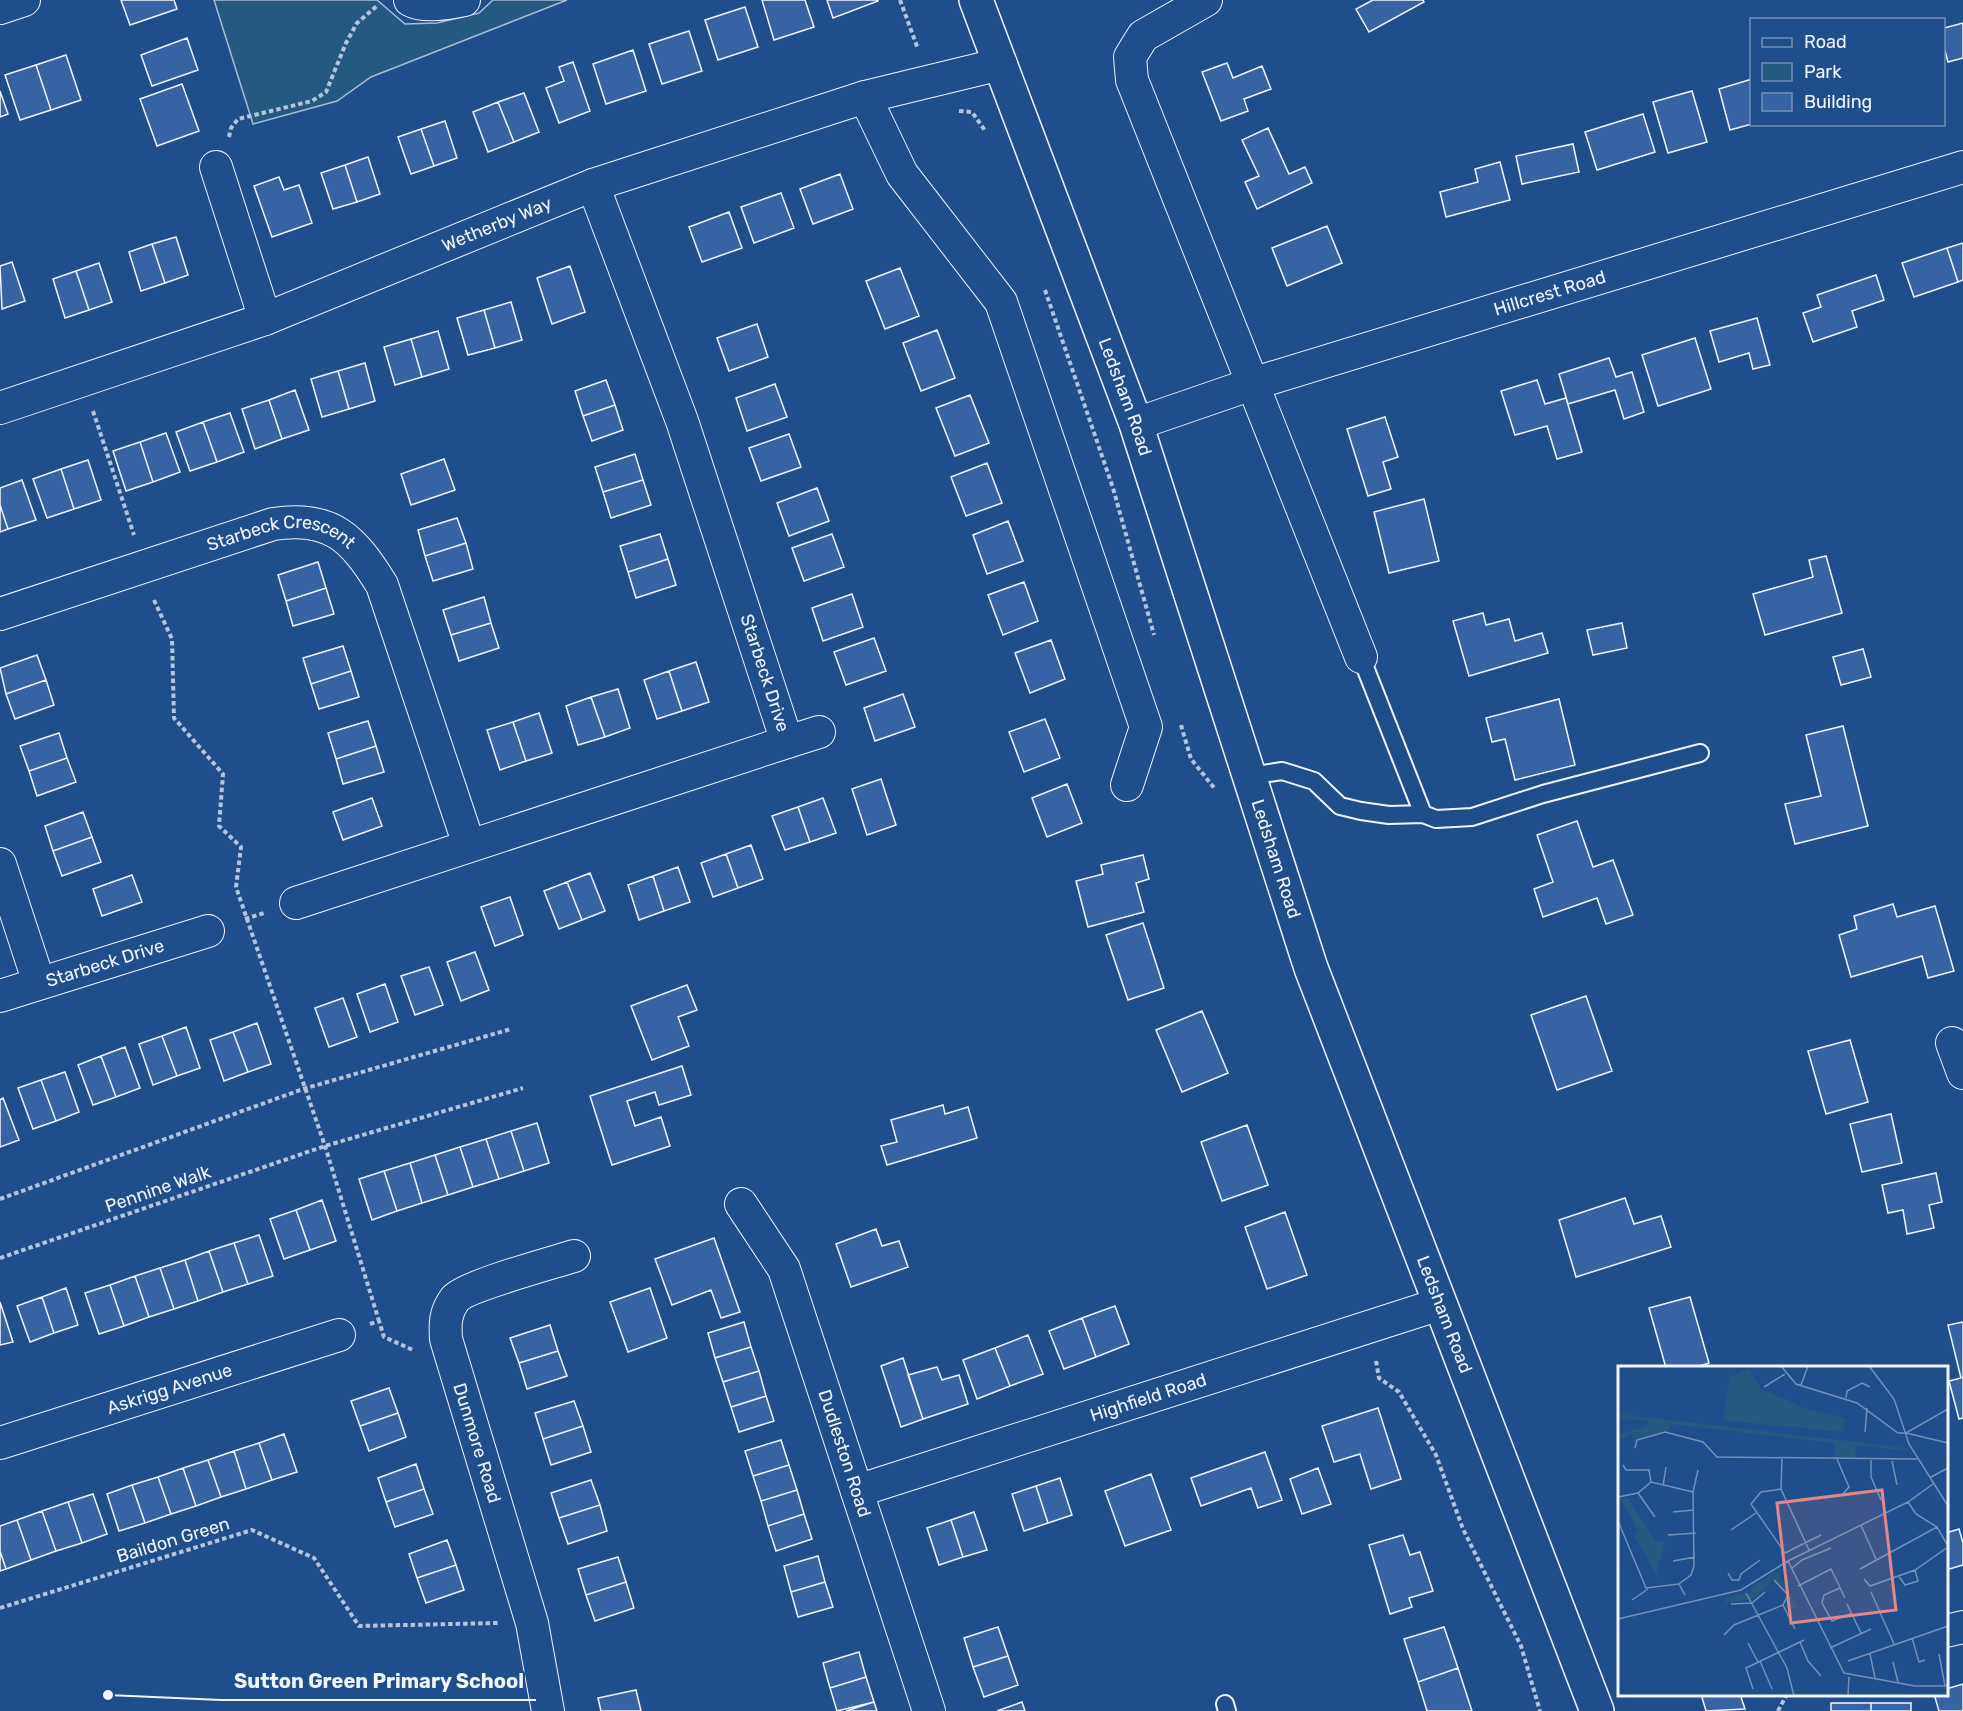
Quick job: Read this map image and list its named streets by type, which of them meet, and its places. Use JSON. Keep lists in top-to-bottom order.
{
  "streets": {
    "main road": ["Ledsham Road"],
    "street": [
      "Wetherby Way",
      "Hillcrest Road",
      "Starbeck Crescent",
      "Starbeck Drive",
      "Askrigg Avenue",
      "Highfield Road",
      "Dunmore Road",
      "Dudleston Road"
    ],
    "path": ["Pennine Walk", "Baildon Green"]
  },
  "crossings": [
    ["Wetherby Way", "Ledsham Road"],
    ["Wetherby Way", "Starbeck Drive"],
    ["Hillcrest Road", "Ledsham Road"],
    ["Ledsham Road", "Highfield Road"],
    ["Starbeck Crescent", "Starbeck Drive"],
    ["Highfield Road", "Dudleston Road"],
    ["Dunmore Road", "Baildon Green"]
  ],
  "places": ["Sutton Green Primary School"],
  "legend": ["Road", "Park", "Building"]
}
